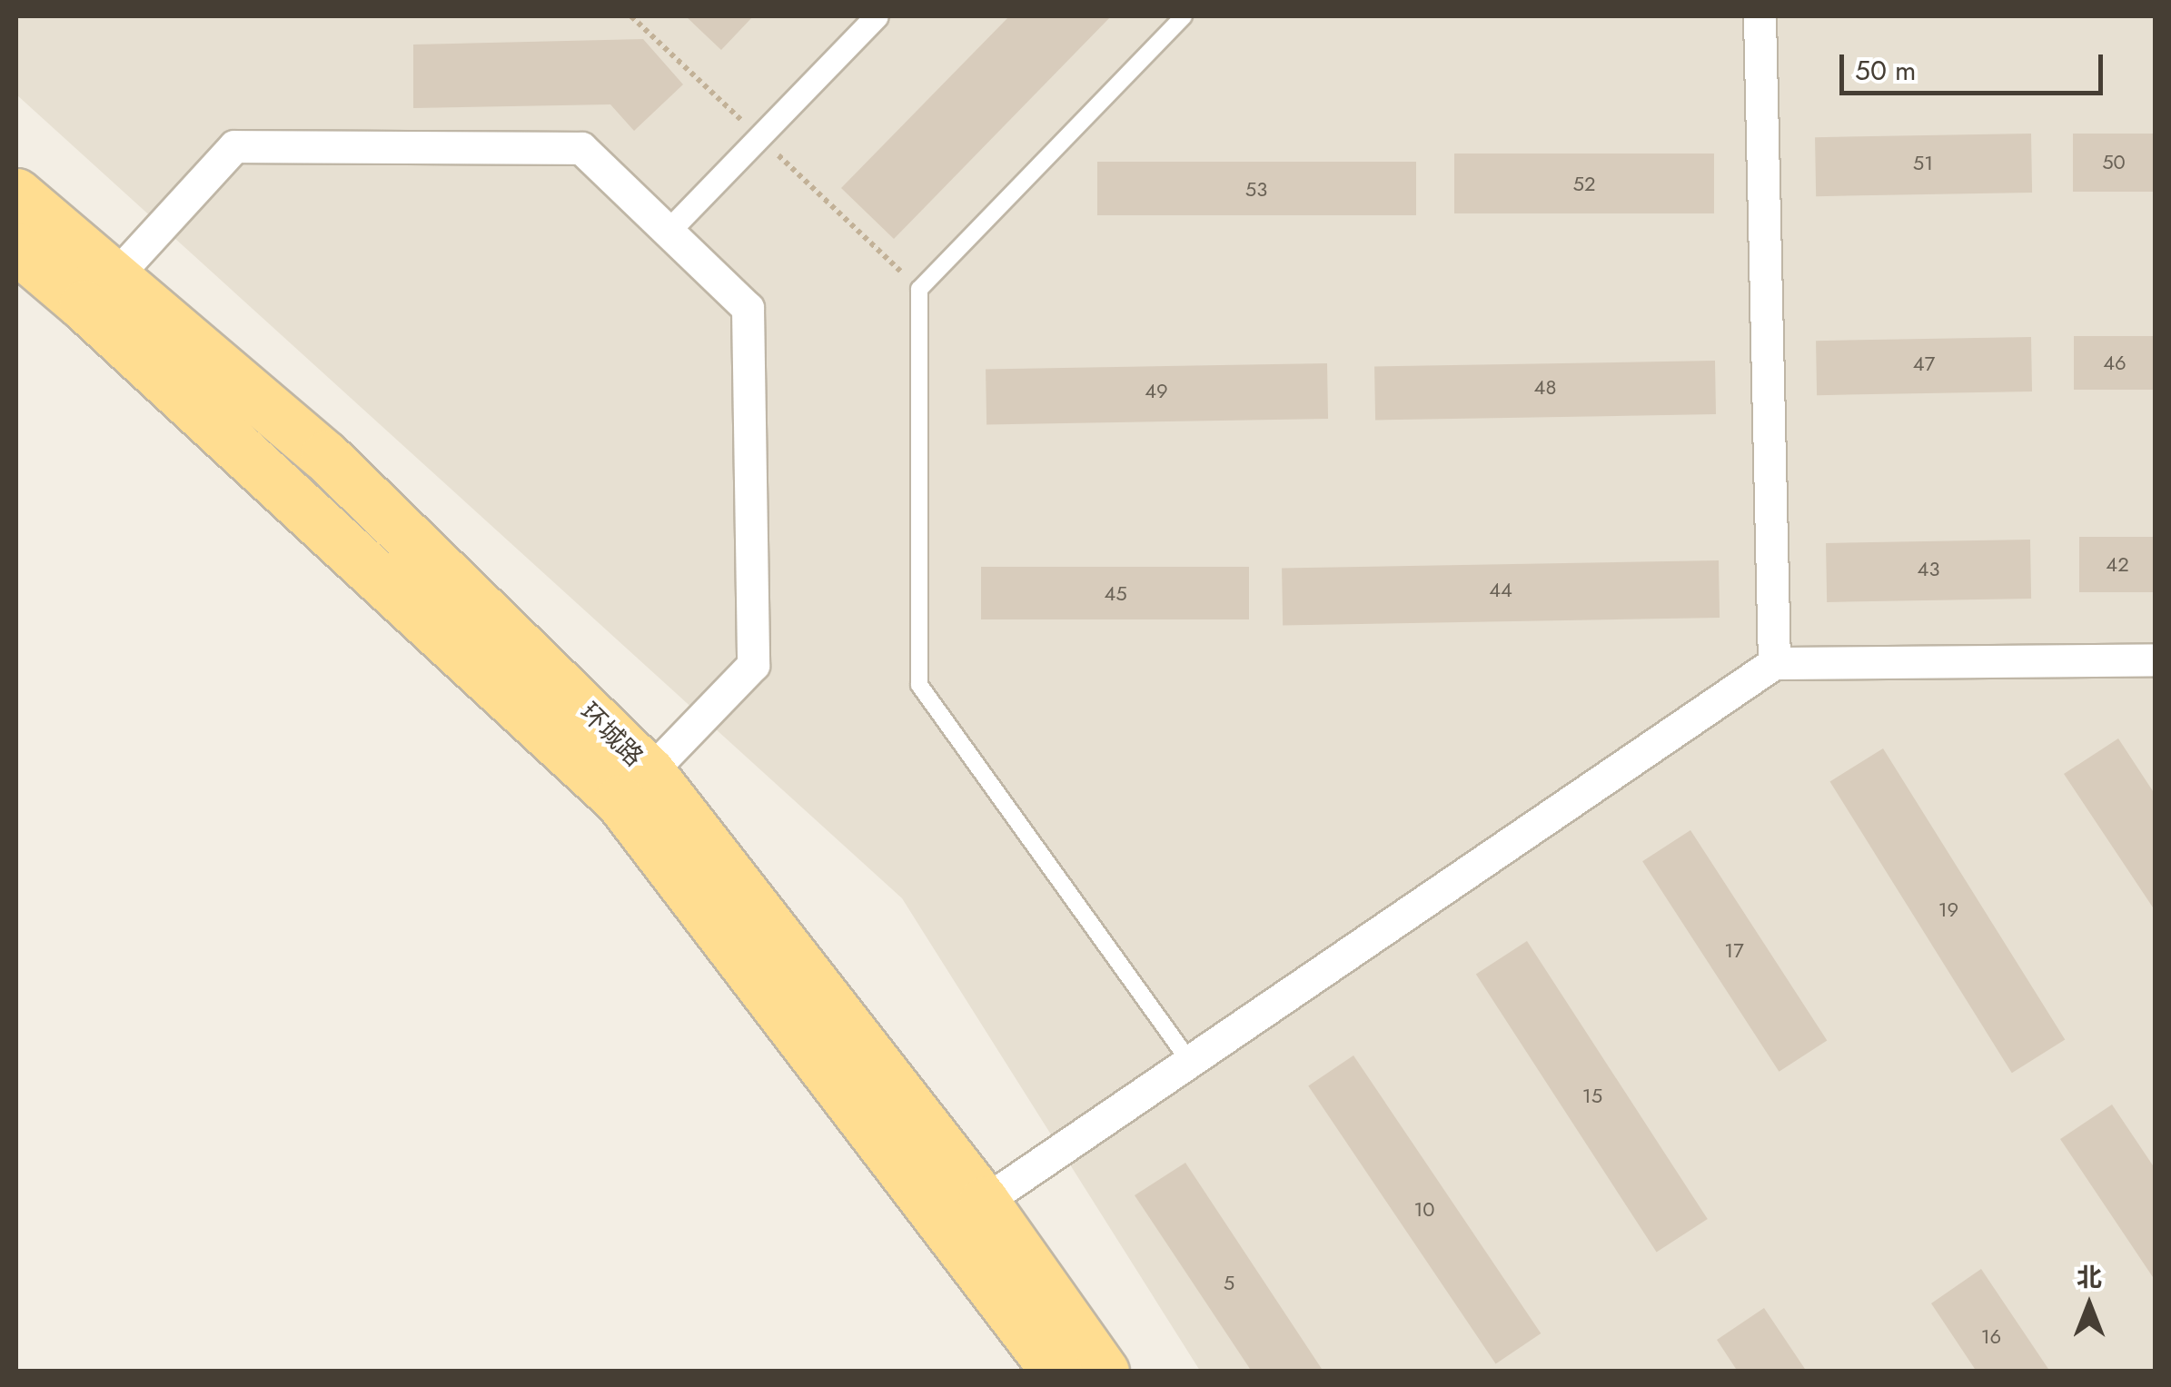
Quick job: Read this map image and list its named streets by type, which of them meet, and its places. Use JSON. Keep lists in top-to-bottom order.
{
  "streets": {
    "main road": ["环城路"]
  },
  "house_numbers": [
    "50",
    "51",
    "52",
    "53",
    "46",
    "47",
    "48",
    "49",
    "42",
    "43",
    "44",
    "45",
    "19",
    "17",
    "15",
    "10",
    "5",
    "16"
  ],
  "scale_bar": "50 m",
  "north": "top"
}
